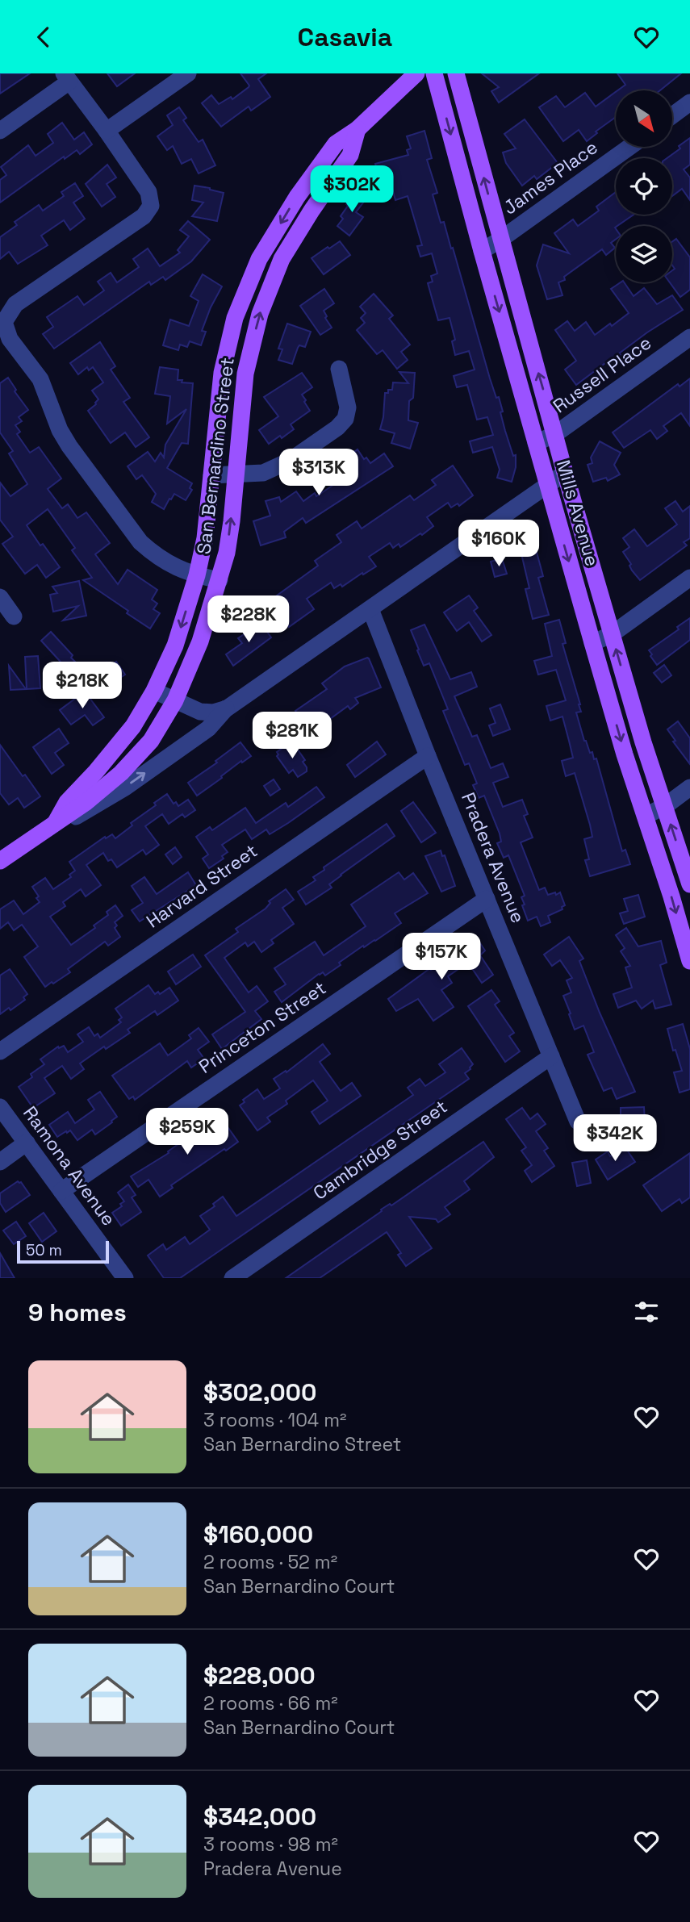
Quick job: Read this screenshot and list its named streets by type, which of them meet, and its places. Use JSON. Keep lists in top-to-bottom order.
{
  "streets": {
    "main road": ["San Bernardino Street", "Mills Avenue"],
    "street": [
      "James Place",
      "Russell Place",
      "Pradera Avenue",
      "Harvard Street",
      "Princeton Street",
      "Cambridge Street",
      "Ramona Avenue"
    ]
  },
  "crossings": [
    ["James Place", "Mills Avenue"],
    ["Russell Place", "Mills Avenue"],
    ["Pradera Avenue", "Harvard Street"],
    ["Pradera Avenue", "Princeton Street"],
    ["Pradera Avenue", "Cambridge Street"],
    ["Princeton Street", "Ramona Avenue"]
  ],
  "scale_bar": "50 m",
  "north": "bottom right",
  "page": {
    "header": "Casavia",
    "price": [
      "$302K",
      "$313K",
      "$160K",
      "$228K",
      "$218K",
      "$281K",
      "$157K",
      "$259K",
      "$342K"
    ],
    "scale": "50 m",
    "heading": "9 homes",
    "list": [
      {
        "name": "$302,000",
        "note": "3 rooms · 104 m² · San Bernardino Street"
      },
      {
        "name": "$160,000",
        "note": "2 rooms · 52 m² · San Bernardino Court"
      },
      {
        "name": "$228,000",
        "note": "2 rooms · 66 m² · San Bernardino Court"
      },
      {
        "name": "$342,000",
        "note": "3 rooms · 98 m² · Pradera Avenue"
      }
    ]
  }
}
